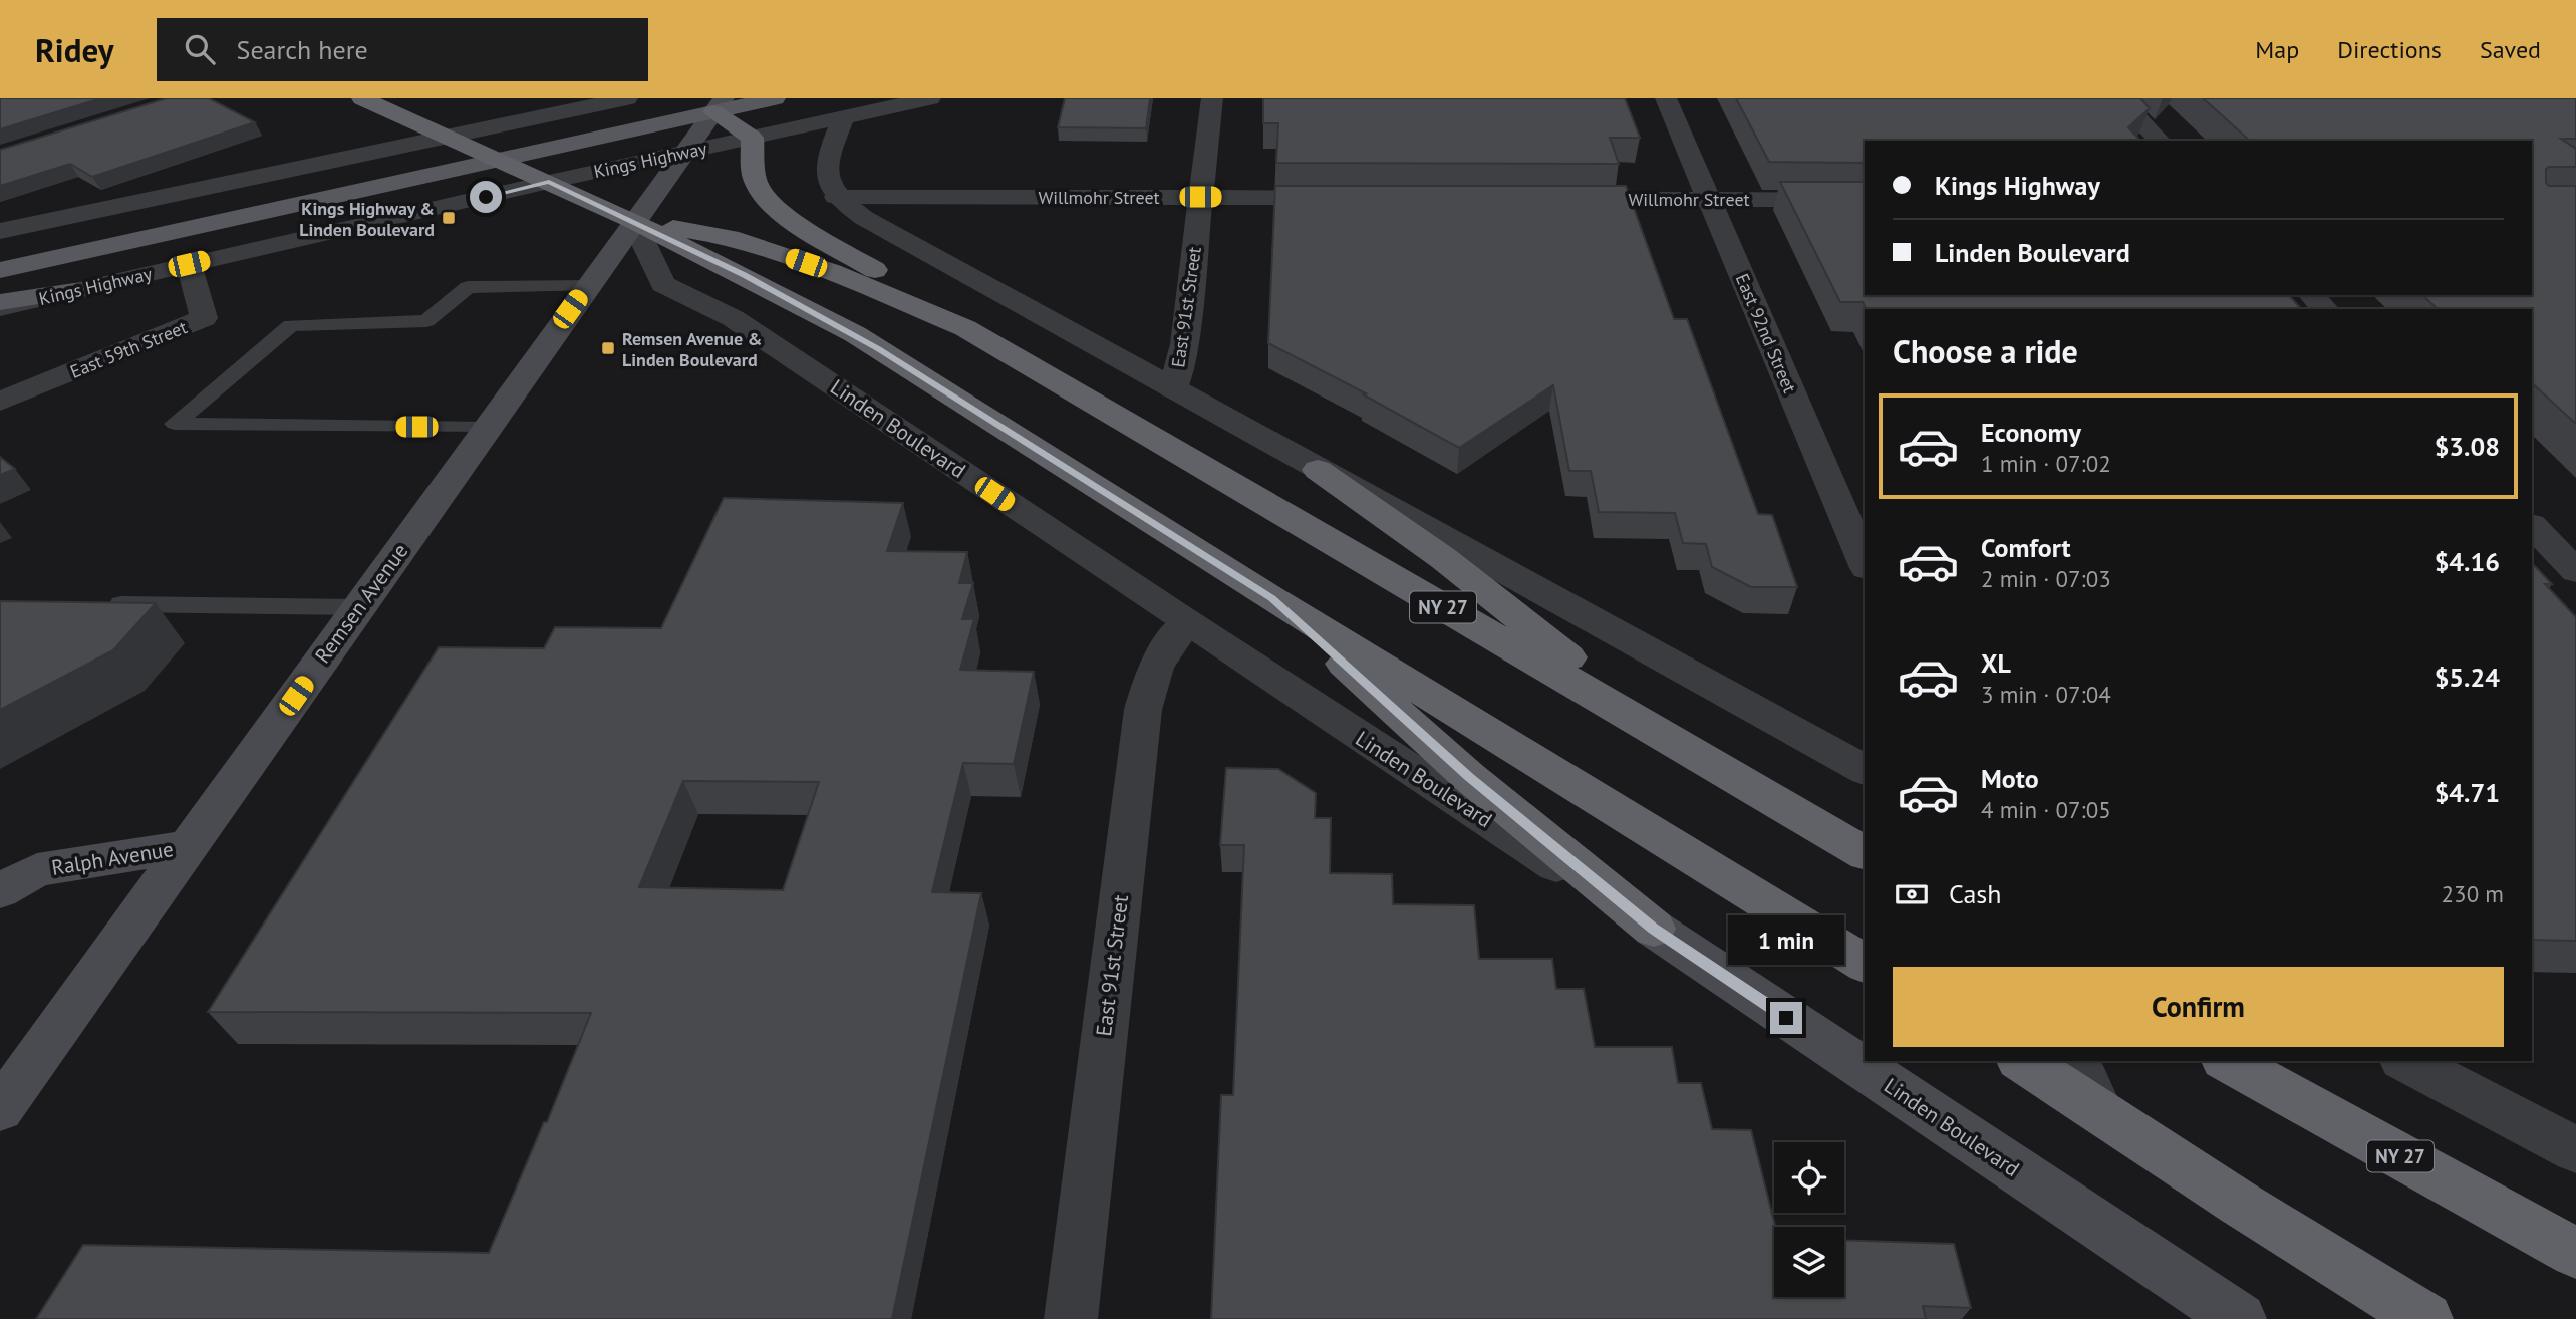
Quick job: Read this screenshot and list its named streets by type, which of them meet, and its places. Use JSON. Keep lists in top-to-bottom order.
{
  "streets": {
    "highway": ["NY 27"],
    "main road": [
      "Kings Highway",
      "Linden Boulevard",
      "Remsen Avenue",
      "Ralph Avenue"
    ],
    "street": [
      "Willmohr Street",
      "East 91st Street",
      "East 92nd Street",
      "East 59th Street"
    ]
  },
  "crossings": [
    ["Kings Highway", "East 59th Street"],
    ["Kings Highway", "Remsen Avenue"],
    ["Kings Highway", "NY 27"],
    ["Willmohr Street", "East 91st Street"],
    ["Willmohr Street", "East 92nd Street"],
    ["East 91st Street", "Linden Boulevard"],
    ["Linden Boulevard", "Remsen Avenue"],
    ["Linden Boulevard", "NY 27"],
    ["Remsen Avenue", "NY 27"],
    ["Remsen Avenue", "Ralph Avenue"]
  ],
  "places": {
    "transit": ["Kings Highway & Linden Boulevard", "Remsen Avenue & Linden Boulevard"]
  },
  "page": {
    "header": "Ridey",
    "search": "Search here",
    "nav": ["Map", "Directions", "Saved"],
    "banner": ["Kings Highway", "Linden Boulevard"],
    "heading": "Choose a ride",
    "list": [
      {
        "name": "Economy",
        "note": "1 min · 07:02",
        "value": "$3.08"
      },
      {
        "name": "Comfort",
        "note": "2 min · 07:03",
        "value": "$4.16"
      },
      {
        "name": "XL",
        "note": "3 min · 07:04",
        "value": "$5.24"
      },
      {
        "name": "Moto",
        "note": "4 min · 07:05",
        "value": "$4.71"
      }
    ],
    "pay": ["Cash", "230 m"],
    "bubble": "1 min",
    "buttons": "Confirm"
  }
}
